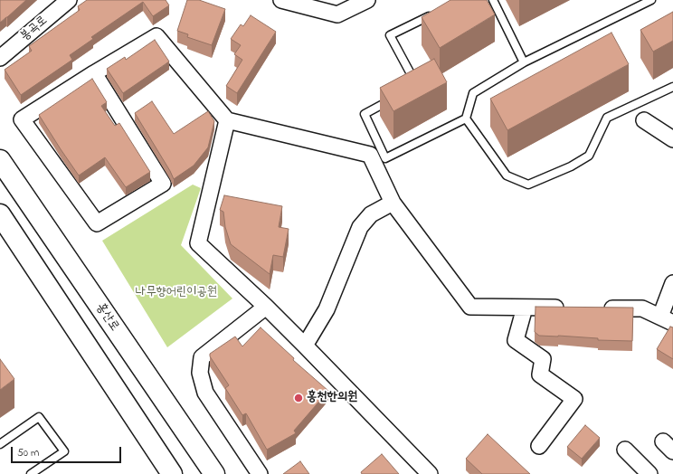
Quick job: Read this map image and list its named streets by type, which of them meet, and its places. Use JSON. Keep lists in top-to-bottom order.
{
  "streets": {
    "street": ["봉곡로", "홍산로"]
  },
  "parks": ["나무향어린이공원"],
  "places": ["홍천한의원"],
  "scale_bar": "50 m"
}
